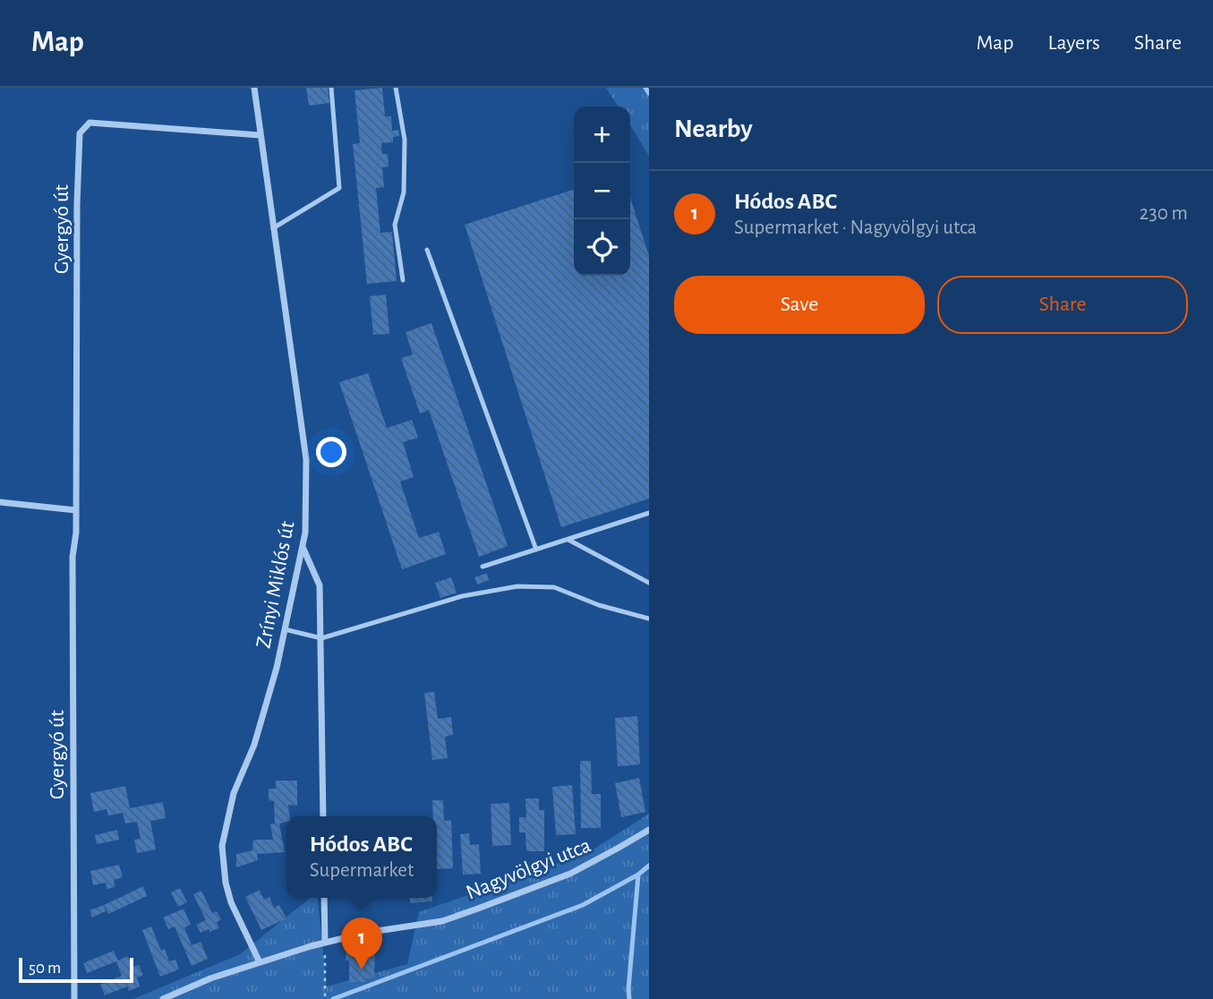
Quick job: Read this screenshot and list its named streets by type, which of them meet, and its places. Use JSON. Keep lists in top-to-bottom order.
{
  "streets": {
    "street": ["Gyergyó út", "Zrínyi Miklós út", "Nagyvölgyi utca"]
  },
  "crossings": [
    ["Gyergyó út", "Zrínyi Miklós út"],
    ["Zrínyi Miklós út", "Nagyvölgyi utca"]
  ],
  "scale_bar": "50 m",
  "page": {
    "header": "Map",
    "nav": ["Map", "Layers", "Share"],
    "heading": "Nearby",
    "map_buttons": ["+", "−"],
    "list": [
      {
        "mark": "1",
        "name": "Hódos ABC",
        "note": "Supermarket · Nagyvölgyi utca",
        "value": "230 m"
      }
    ],
    "buttons": ["Save", "Share"],
    "popup": ["Hódos ABC", "Supermarket"],
    "pins": "1",
    "scale": "50 m"
  }
}
